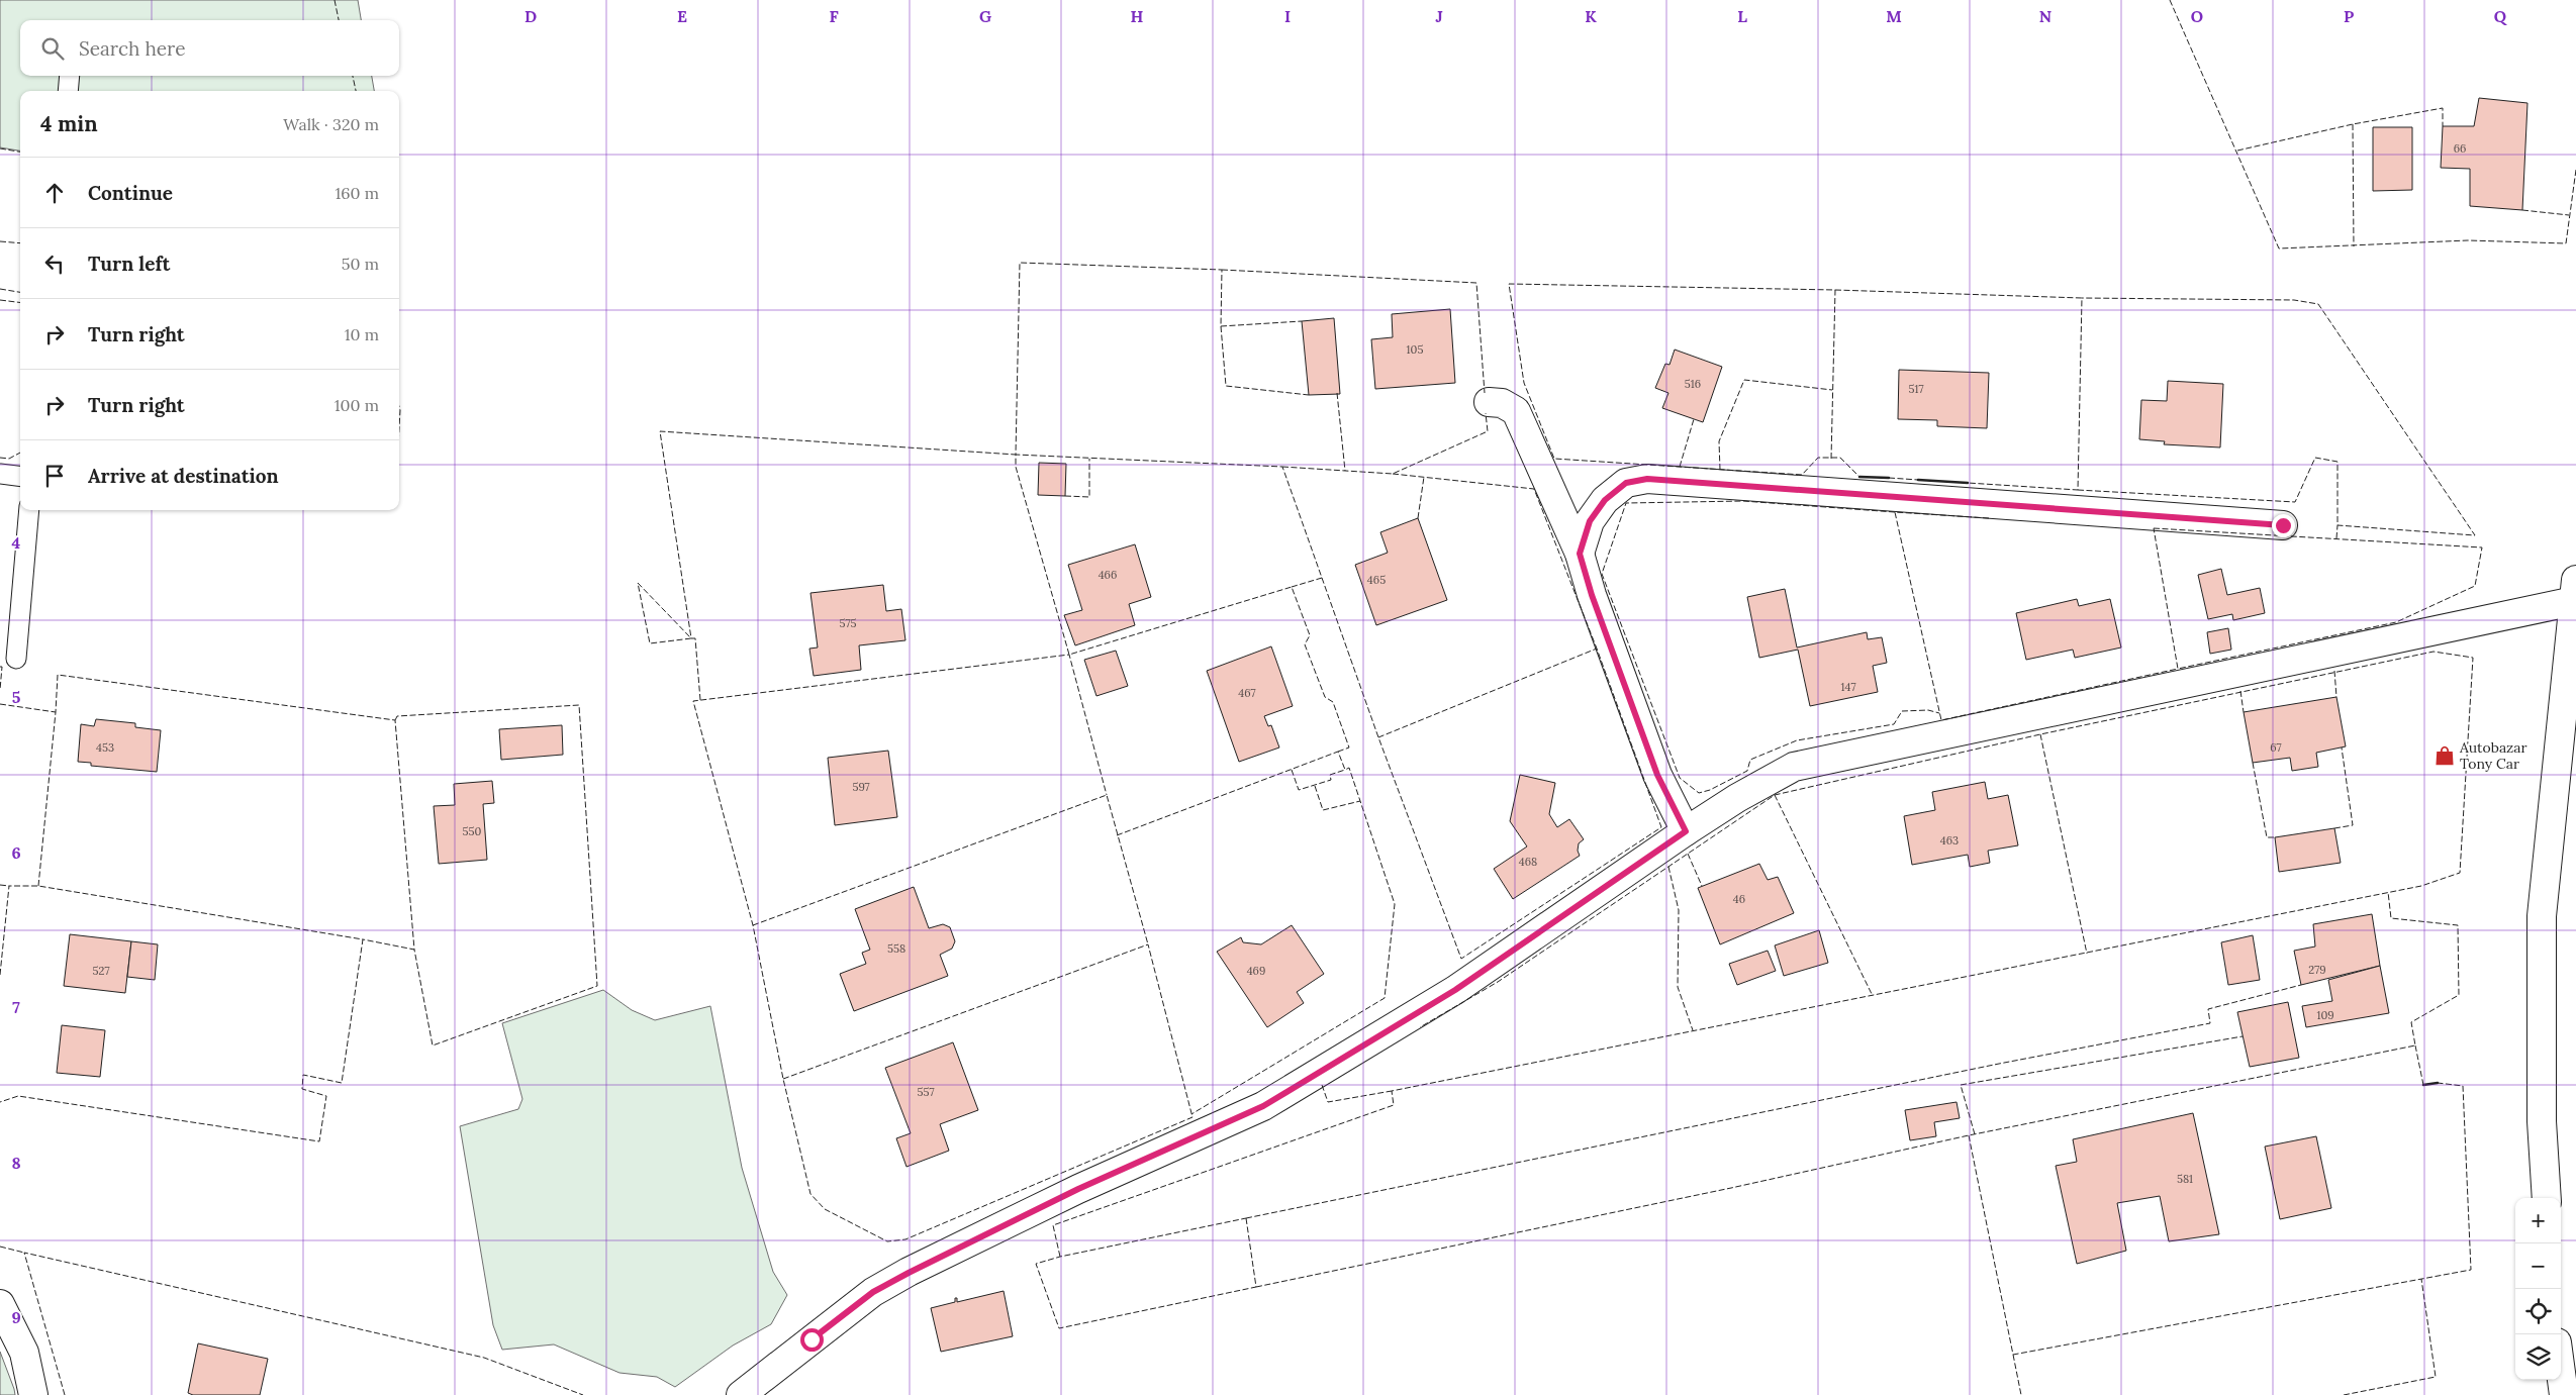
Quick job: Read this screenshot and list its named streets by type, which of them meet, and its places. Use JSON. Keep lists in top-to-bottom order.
{
  "places": {
    "shop": ["Autobazar Tony Car"]
  },
  "house_numbers": [
    "66",
    "105",
    "516",
    "517",
    "466",
    "465",
    "575",
    "147",
    "467",
    "453",
    "67",
    "597",
    "550",
    "463",
    "468",
    "46",
    "558",
    "279",
    "527",
    "469",
    "109",
    "557",
    "581"
  ],
  "page": {
    "search": "Search here",
    "heading": ["4 min", "Walk · 320 m"],
    "list": [
      ["Continue", "160 m"],
      ["Turn left", "50 m"],
      ["Turn right", "10 m"],
      ["Turn right", "100 m"],
      "Arrive at destination"
    ],
    "map_buttons": ["+", "−"]
  },
  "grid": {
    "columns": [
      "D",
      "E",
      "F",
      "G",
      "H",
      "I",
      "J",
      "K",
      "L",
      "M",
      "N",
      "O",
      "P",
      "Q"
    ],
    "rows": [
      "4",
      "5",
      "6",
      "7",
      "8",
      "9"
    ]
  }
}
